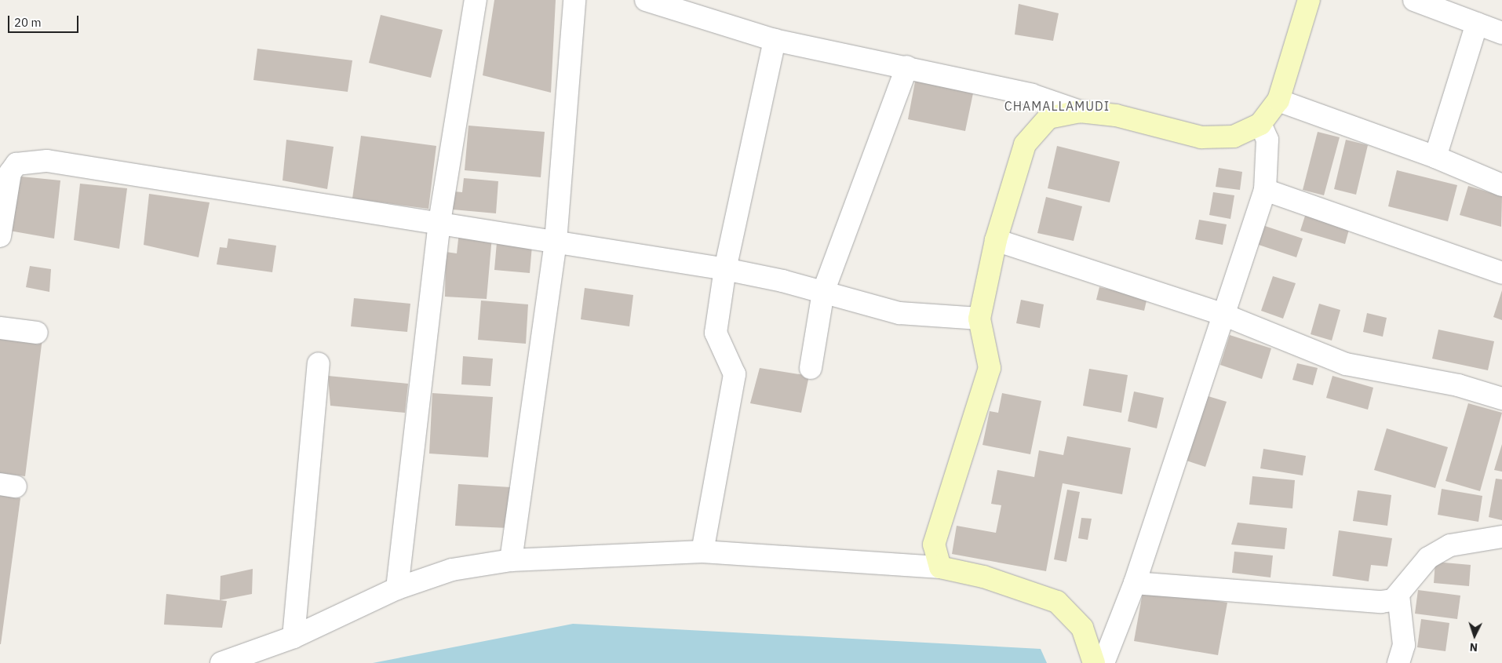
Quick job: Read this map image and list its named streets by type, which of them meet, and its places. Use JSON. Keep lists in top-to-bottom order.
{
  "districts": ["CHAMALLAMUDI"],
  "scale_bar": "20 m",
  "north": "bottom"
}
